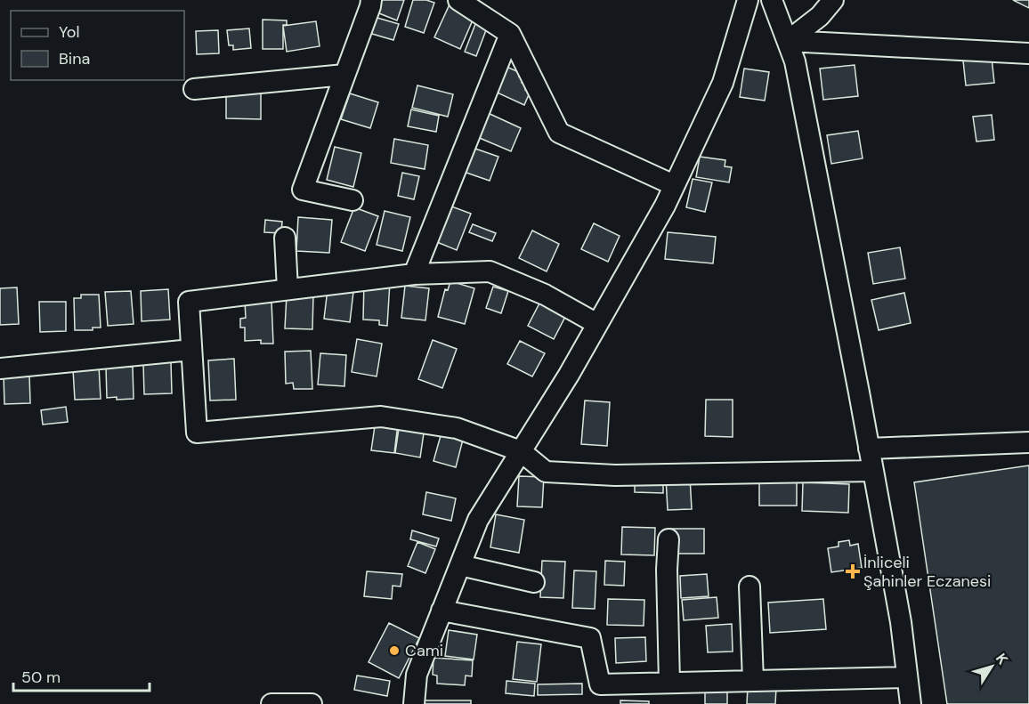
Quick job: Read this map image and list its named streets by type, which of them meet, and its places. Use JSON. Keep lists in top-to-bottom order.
{
  "places": {
    "health": ["İnliceli Şahinler Eczanesi"],
    "other": ["Cami"]
  },
  "legend": ["Yol", "Bina"],
  "scale_bar": "50 m",
  "north": "top right"
}
